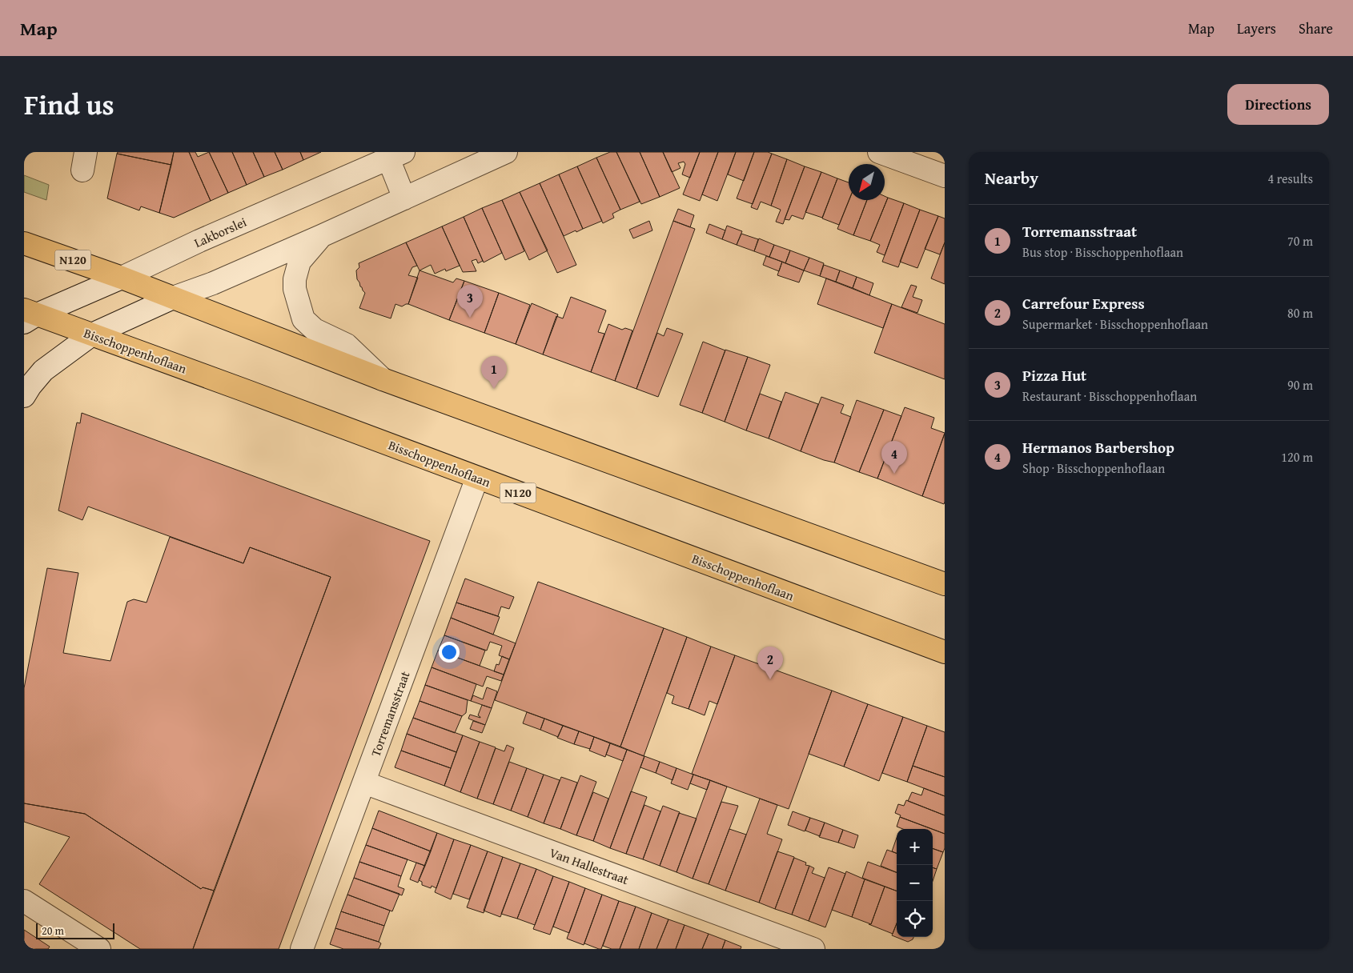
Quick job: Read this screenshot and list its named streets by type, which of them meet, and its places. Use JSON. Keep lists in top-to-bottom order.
{
  "streets": {
    "main road": ["N120", "Bisschoppenhoflaan"],
    "street": ["Lakborslei", "Torremansstraat", "Van Hallestraat"]
  },
  "crossings": [
    ["Lakborslei", "N120"],
    ["Lakborslei", "Bisschoppenhoflaan"],
    ["Bisschoppenhoflaan", "Torremansstraat"],
    ["Torremansstraat", "Van Hallestraat"]
  ],
  "scale_bar": "20 m",
  "north": "bottom left",
  "page": {
    "header": "Map",
    "nav": ["Map", "Layers", "Share"],
    "title": "Find us",
    "buttons": "Directions",
    "heading": ["Nearby", "4 results"],
    "list": [
      {
        "mark": "1",
        "name": "Torremansstraat",
        "note": "Bus stop · Bisschoppenhoflaan",
        "value": "70 m"
      },
      {
        "mark": "2",
        "name": "Carrefour Express",
        "note": "Supermarket · Bisschoppenhoflaan",
        "value": "80 m"
      },
      {
        "mark": "3",
        "name": "Pizza Hut",
        "note": "Restaurant · Bisschoppenhoflaan",
        "value": "90 m"
      },
      {
        "mark": "4",
        "name": "Hermanos Barbershop",
        "note": "Shop · Bisschoppenhoflaan",
        "value": "120 m"
      }
    ],
    "pins": [
      "3",
      "1",
      "4",
      "2"
    ],
    "map_buttons": ["+", "−"],
    "scale": "20 m"
  }
}
